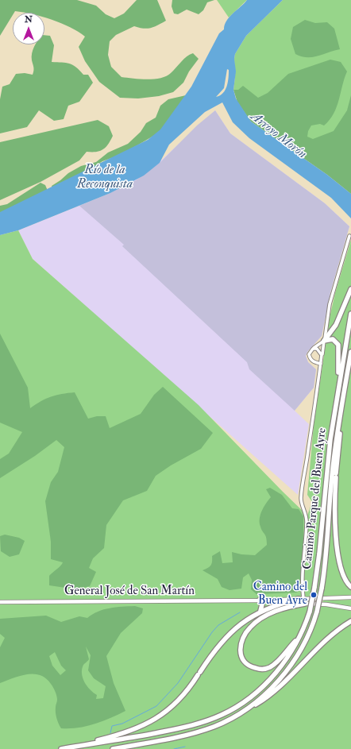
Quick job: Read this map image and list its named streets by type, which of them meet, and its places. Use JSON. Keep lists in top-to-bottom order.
{
  "streets": {
    "highway": ["Camino Parque del Buen Ayre"],
    "main road": ["General José de San Martín"]
  },
  "water": ["Arroyo Morón", "Río de la Reconquista"],
  "places": ["Camino del Buen Ayre"],
  "north": "top"
}
